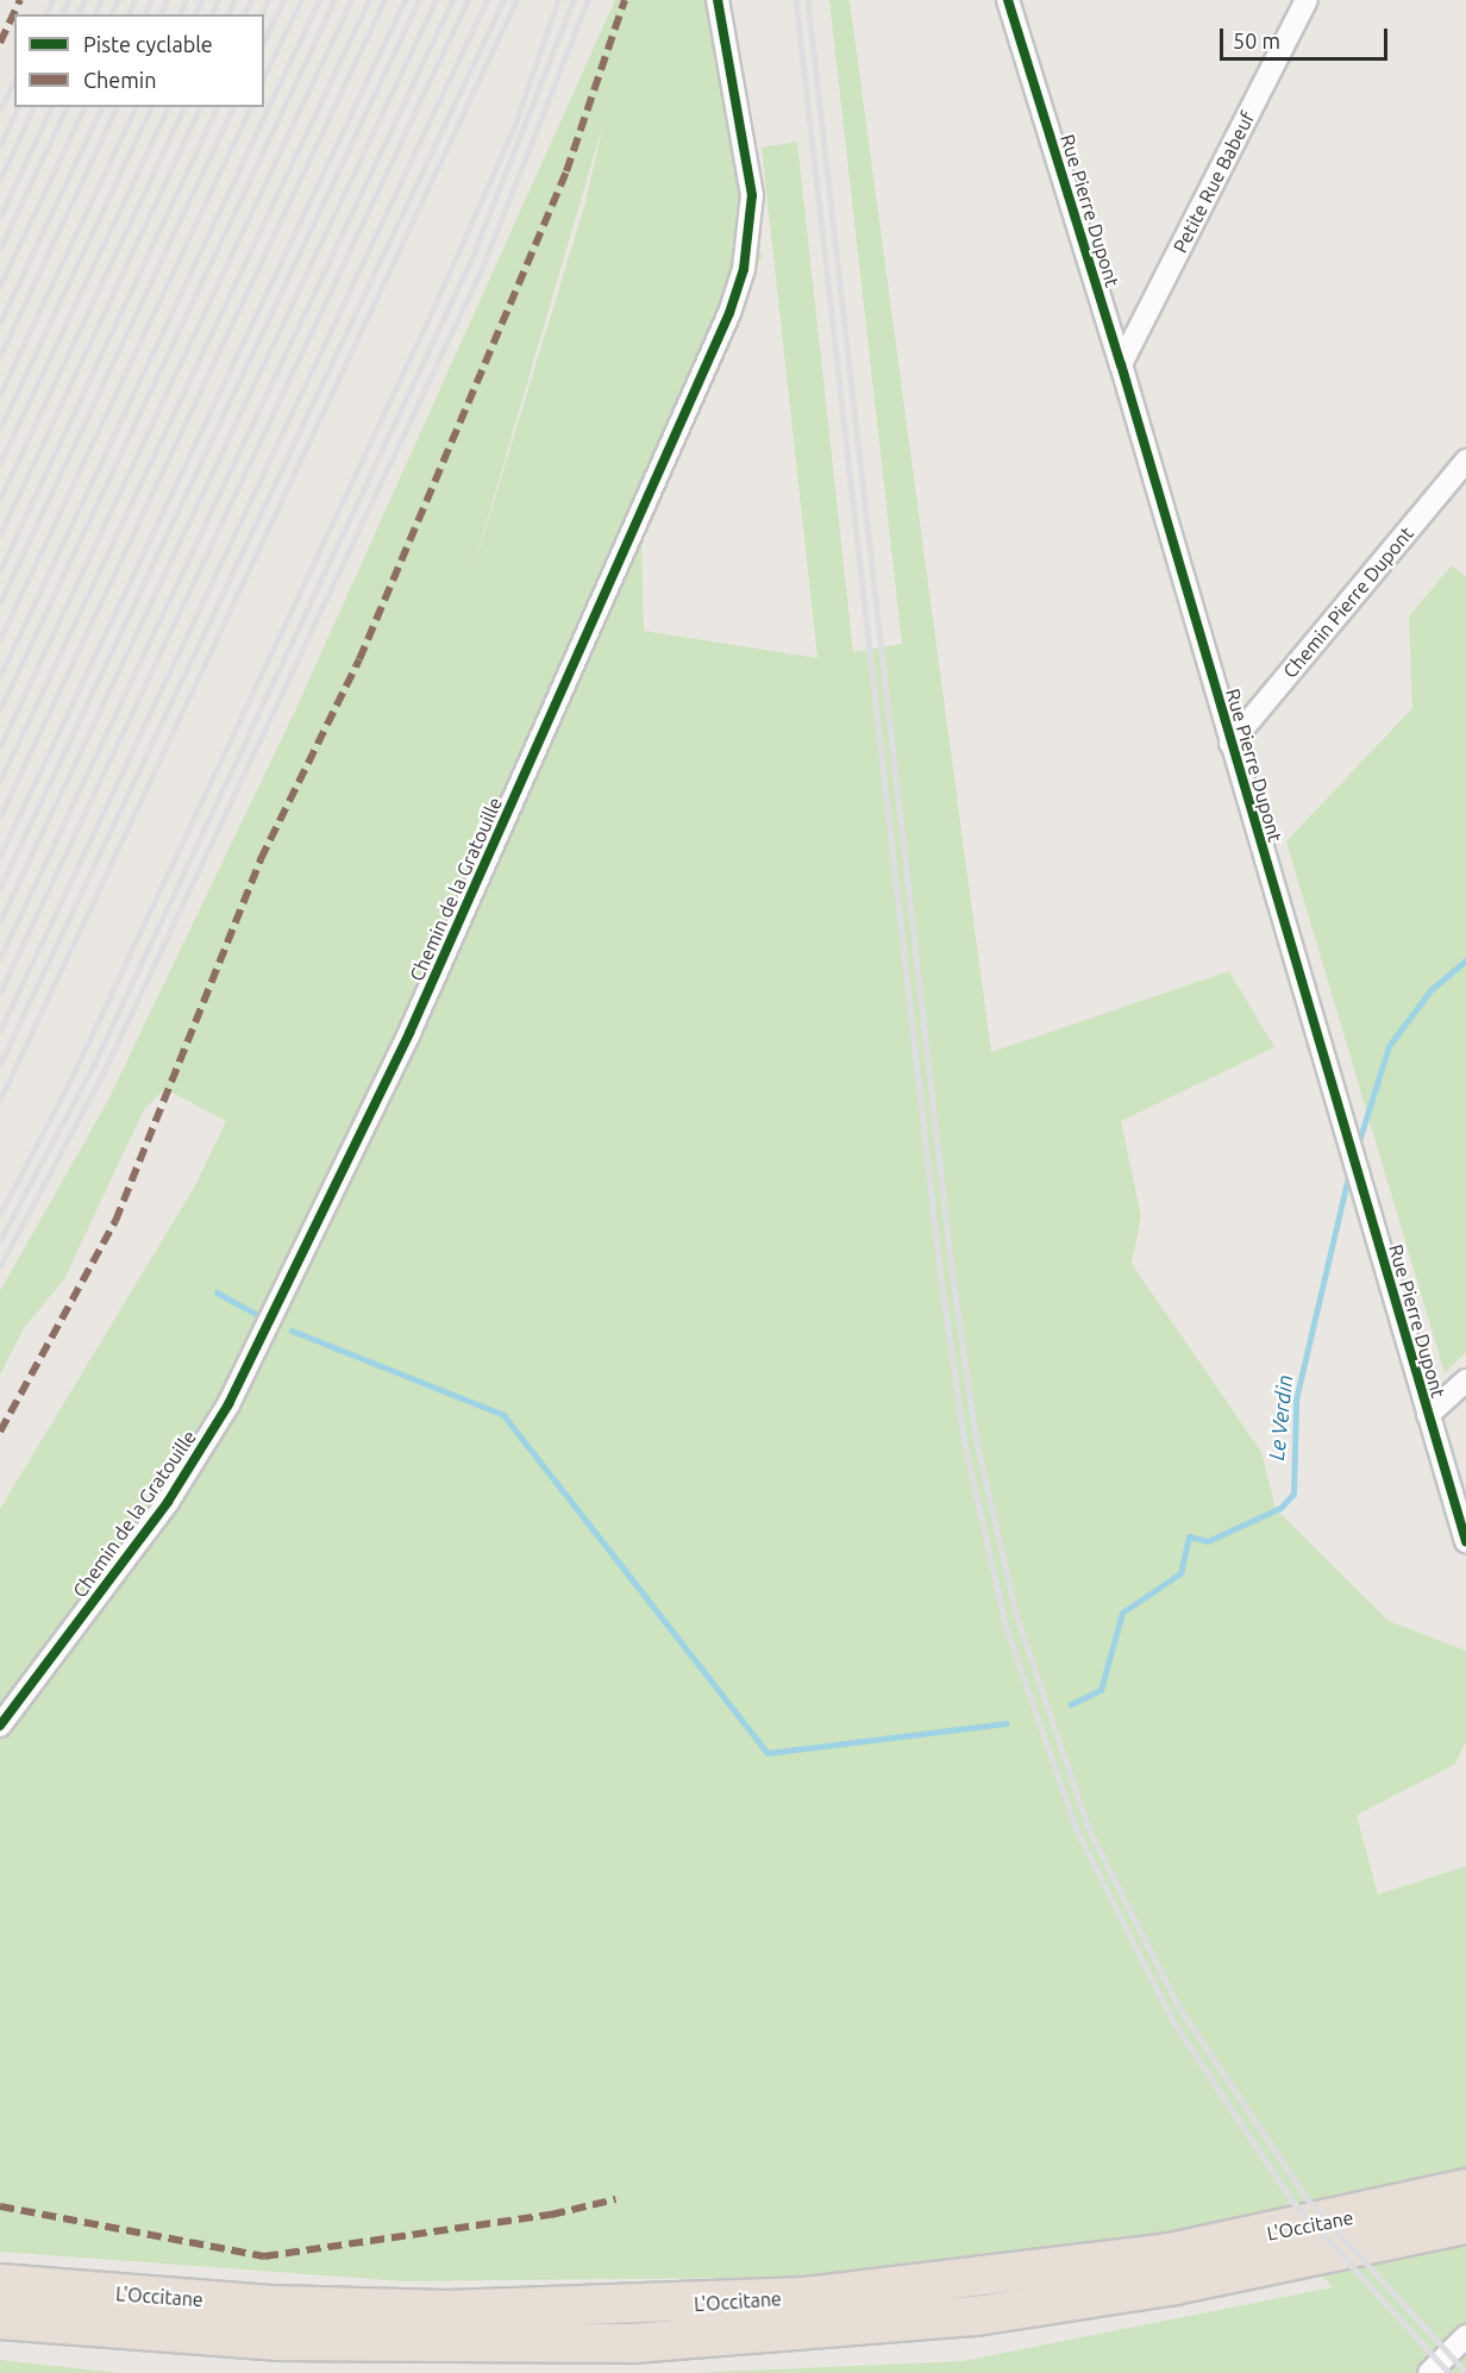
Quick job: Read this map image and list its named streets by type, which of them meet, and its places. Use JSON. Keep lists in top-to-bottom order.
{
  "streets": {
    "highway": ["L'Occitane"],
    "street": [
      "Petite Rue Babeuf",
      "Rue Pierre Dupont",
      "Chemin Pierre Dupont",
      "Chemin de la Gratouille"
    ]
  },
  "crossings": [
    ["Petite Rue Babeuf", "Rue Pierre Dupont"],
    ["Rue Pierre Dupont", "Chemin Pierre Dupont"]
  ],
  "water": ["Le Verdin"],
  "legend": ["Piste cyclable", "Chemin"],
  "scale_bar": "50 m"
}
